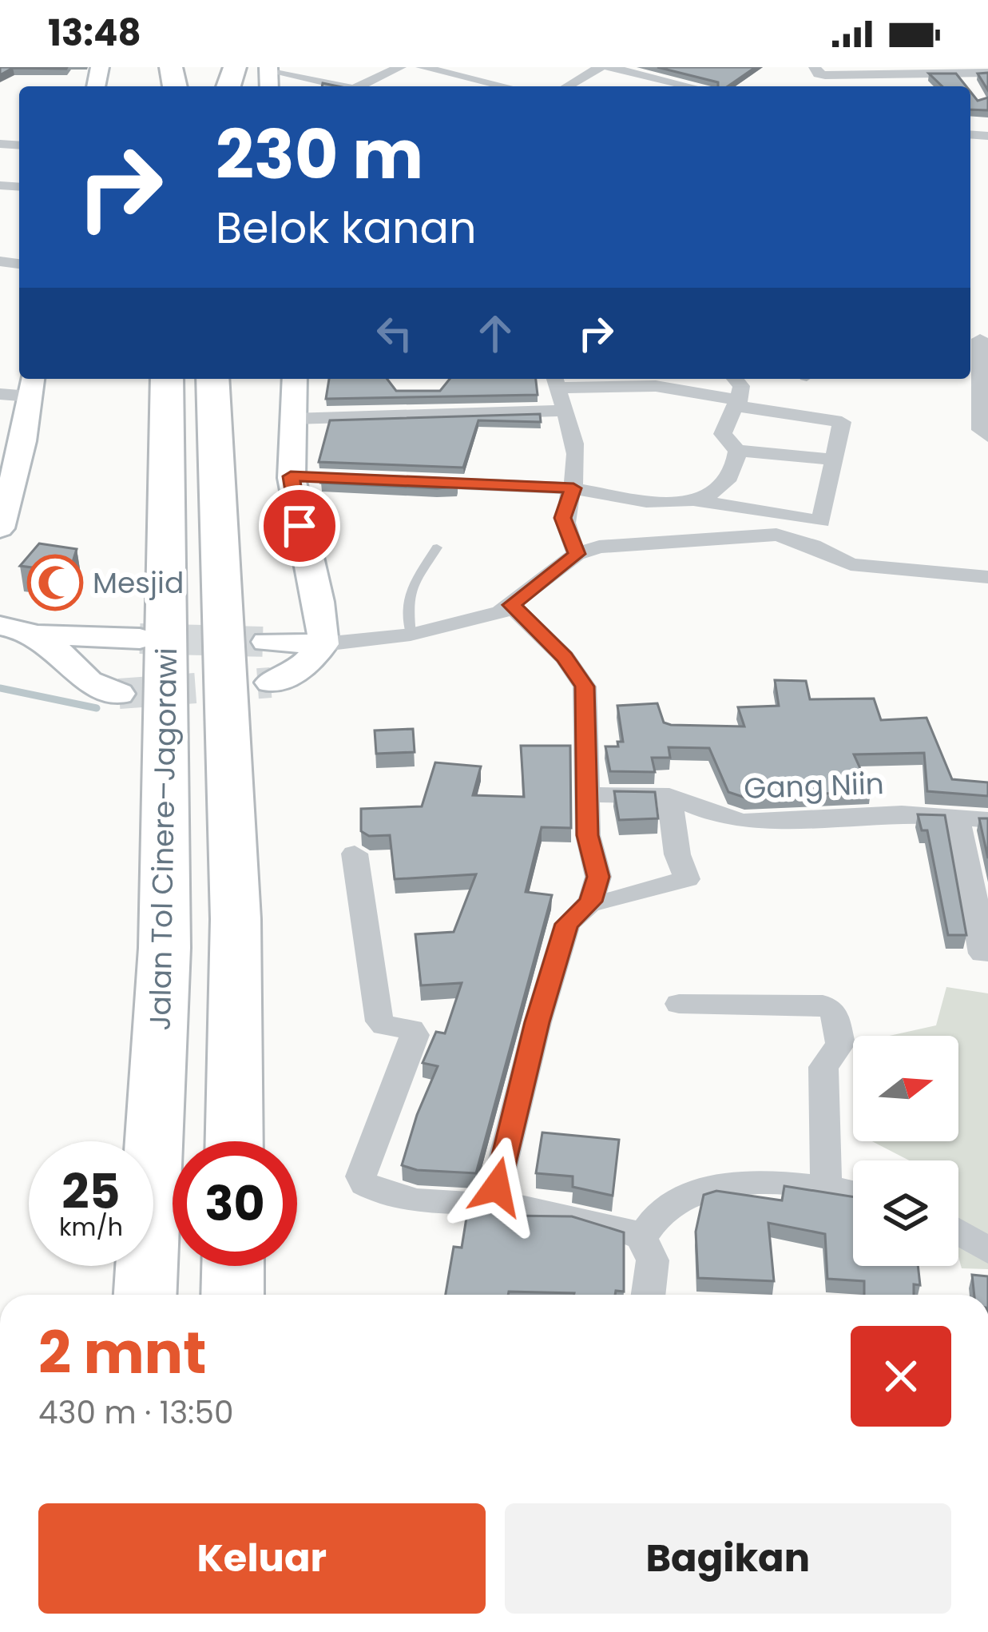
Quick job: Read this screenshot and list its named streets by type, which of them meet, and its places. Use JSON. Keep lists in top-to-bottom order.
{
  "streets": {
    "highway": ["Jalan Tol Cinere–Jagorawi"],
    "street": ["Gang Niin"]
  },
  "places": {
    "mosque": ["Mesjid"]
  },
  "north": "right",
  "page": {
    "status": "13:48",
    "turn": ["230 m", "Belok kanan"],
    "speed": "25 km/h",
    "limit": "30",
    "heading": ["2 mnt", "430 m · 13:50"],
    "buttons": ["Keluar", "Bagikan"]
  }
}
